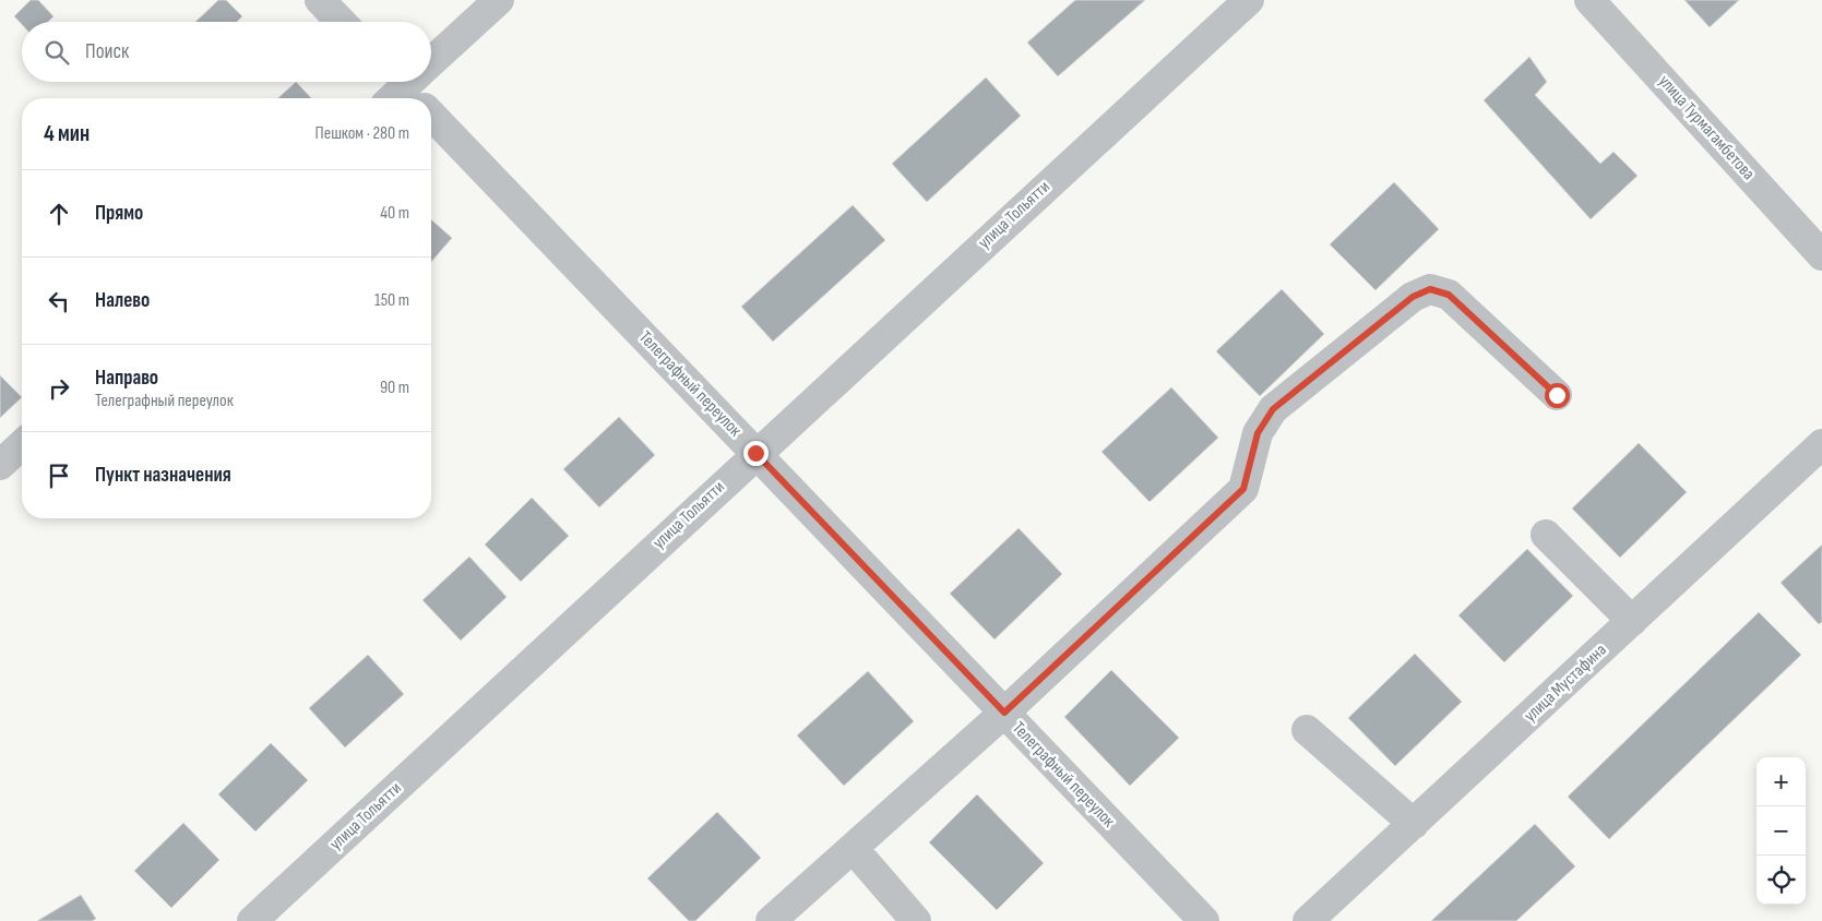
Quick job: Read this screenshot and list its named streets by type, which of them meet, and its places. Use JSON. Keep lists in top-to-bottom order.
{
  "streets": {
    "street": [
      "улица Турмагамбетова",
      "улица Тольятти",
      "Телеграфный переулок",
      "улица Мустафина"
    ]
  },
  "crossings": [
    ["улица Тольятти", "Телеграфный переулок"]
  ],
  "page": {
    "search": "Поиск",
    "heading": ["4 мин", "Пешком · 280 m"],
    "list": [
      ["Прямо", "40 m"],
      ["Налево", "150 m"],
      ["Направо", "Телеграфный переулок", "90 m"],
      "Пункт назначения"
    ],
    "map_buttons": ["+", "−"]
  }
}
